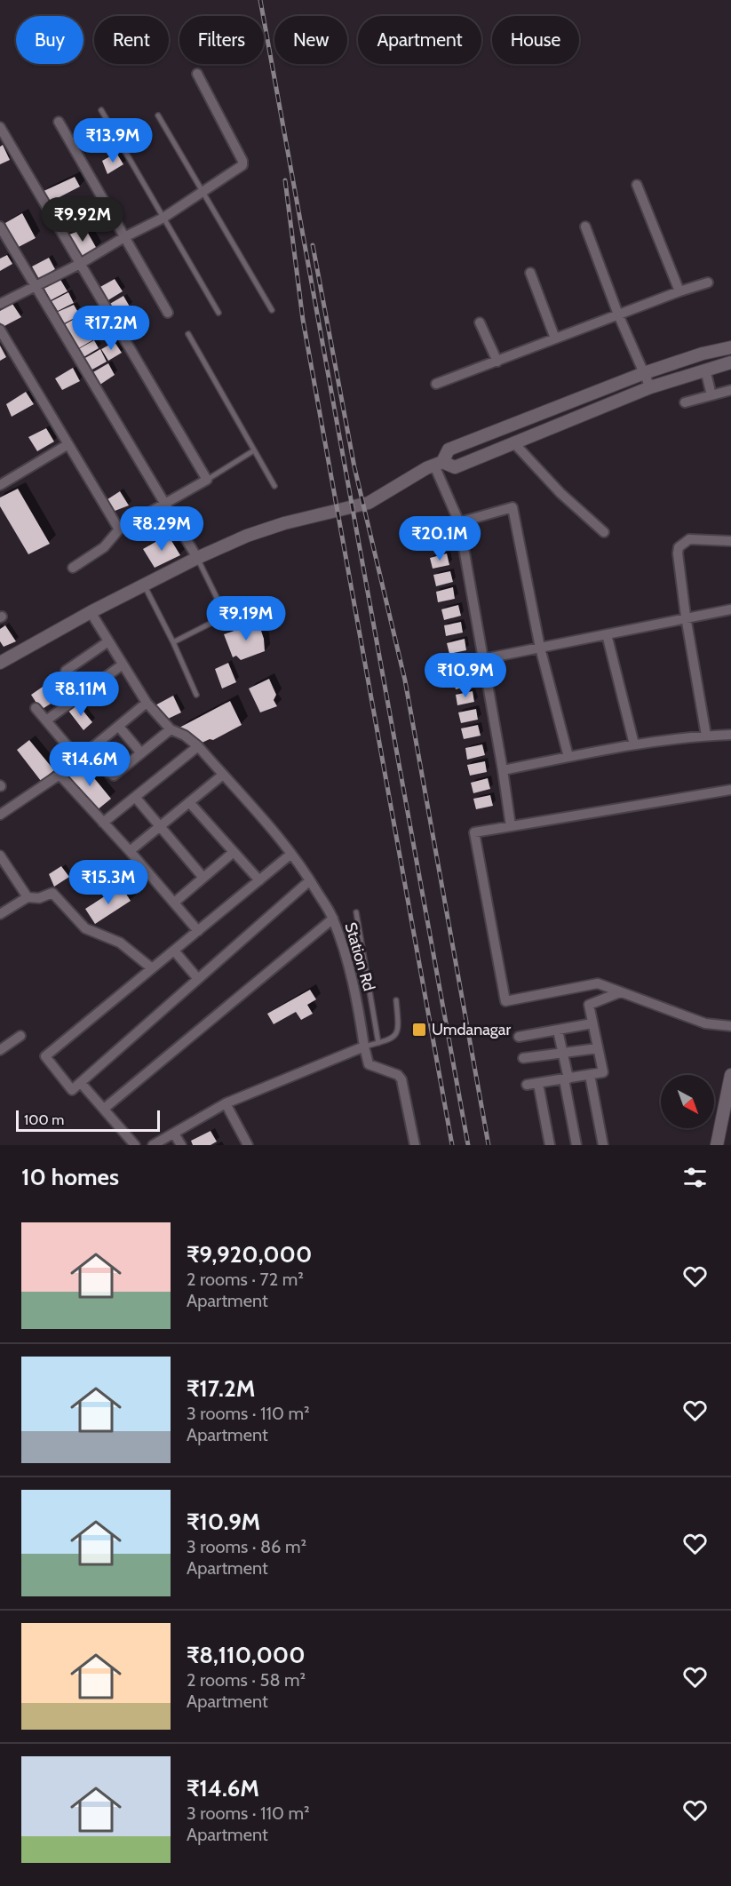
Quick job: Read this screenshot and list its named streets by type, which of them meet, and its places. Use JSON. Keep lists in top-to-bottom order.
{
  "streets": {
    "street": ["Station Rd"]
  },
  "places": {
    "transit": ["Umdanagar"]
  },
  "scale_bar": "100 m",
  "north": "bottom right",
  "page": {
    "chip": [
      "Buy",
      "Rent",
      "Filters",
      "New",
      "Apartment",
      "House"
    ],
    "price": [
      "₹13.9M",
      "₹9.92M",
      "₹17.2M",
      "₹8.29M",
      "₹20.1M",
      "₹9.19M",
      "₹10.9M",
      "₹8.11M",
      "₹14.6M",
      "₹15.3M"
    ],
    "scale": "100 m",
    "heading": "10 homes",
    "list": [
      {
        "name": "₹9,920,000",
        "note": "2 rooms · 72 m² · Apartment"
      },
      {
        "name": "₹17.2M",
        "note": "3 rooms · 110 m² · Apartment"
      },
      {
        "name": "₹10.9M",
        "note": "3 rooms · 86 m² · Apartment"
      },
      {
        "name": "₹8,110,000",
        "note": "2 rooms · 58 m² · Apartment"
      },
      {
        "name": "₹14.6M",
        "note": "3 rooms · 110 m² · Apartment"
      }
    ]
  }
}
